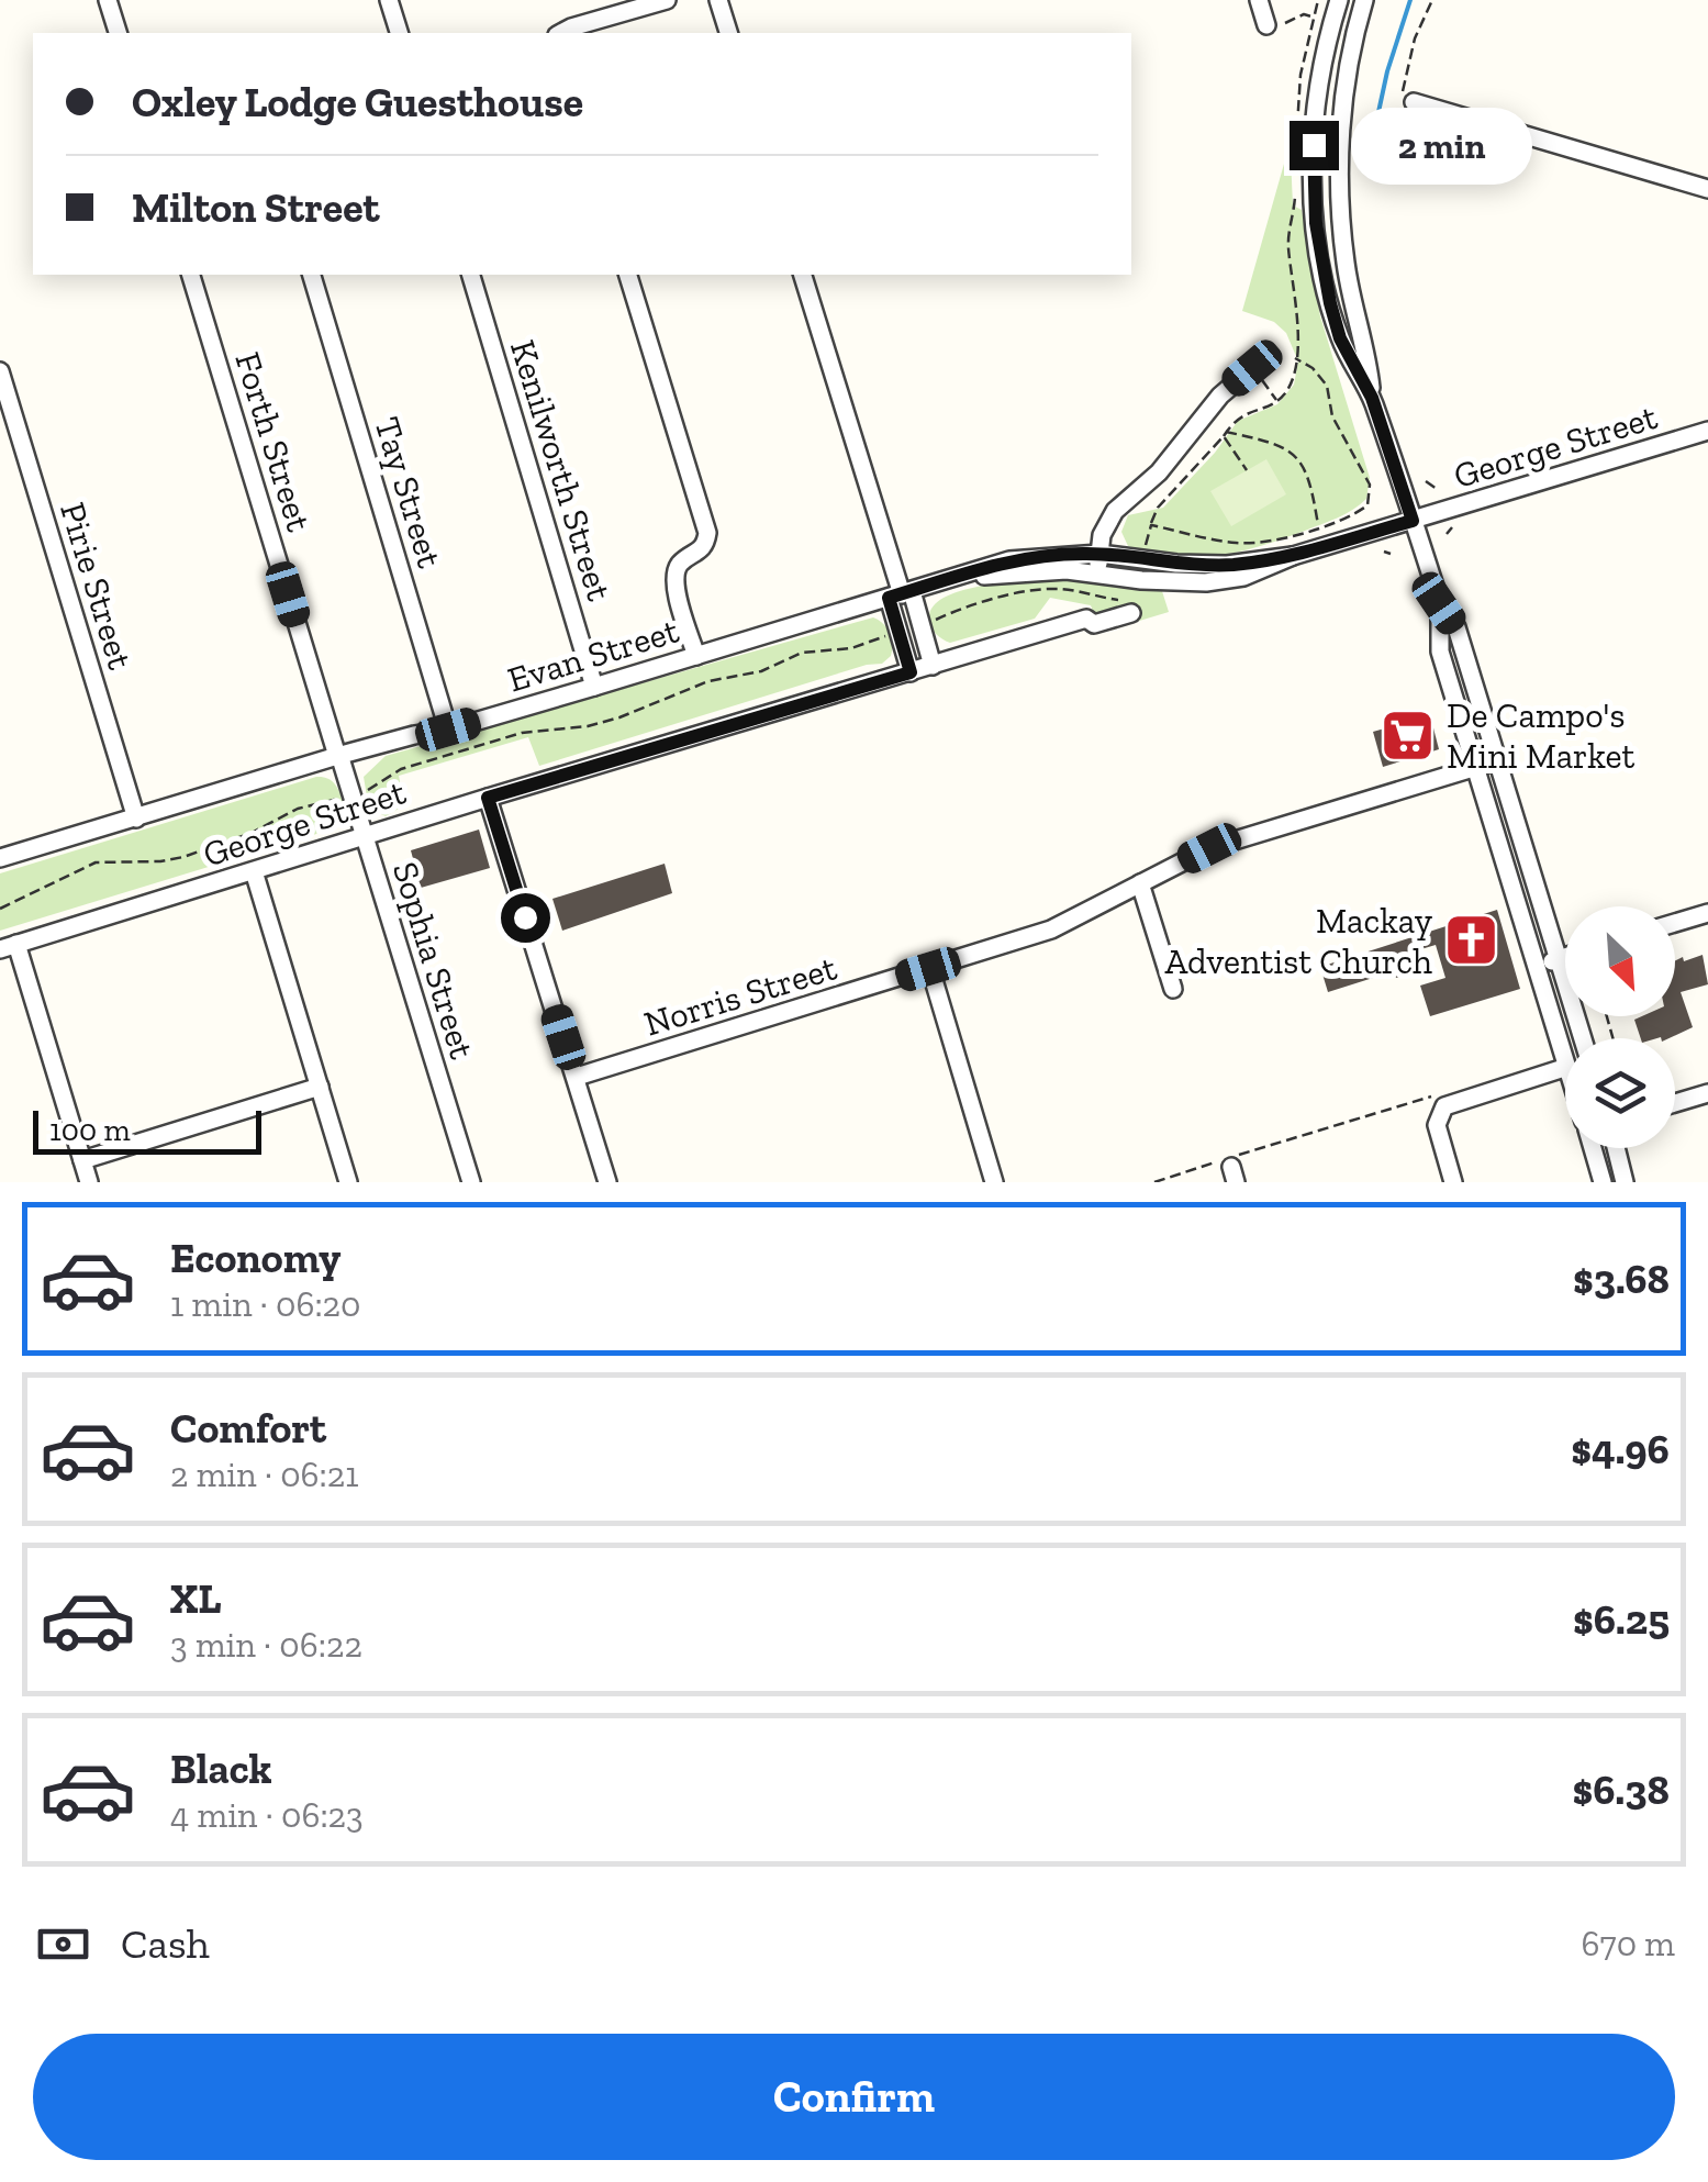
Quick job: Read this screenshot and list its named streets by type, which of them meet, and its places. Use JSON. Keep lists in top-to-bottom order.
{
  "streets": {
    "street": [
      "Forth Street",
      "George Street",
      "Kenilworth Street",
      "Tay Street",
      "Pirie Street",
      "Evan Street",
      "Sophia Street",
      "Norris Street"
    ]
  },
  "crossings": [
    ["Forth Street", "Evan Street"],
    ["Forth Street", "Sophia Street"],
    ["George Street", "Evan Street"],
    ["George Street", "Sophia Street"],
    ["Kenilworth Street", "Evan Street"],
    ["Tay Street", "Evan Street"],
    ["Pirie Street", "Evan Street"],
    ["Evan Street", "Sophia Street"]
  ],
  "places": {
    "supermarket": ["De Campo's Mini Market"],
    "church": ["Mackay Adventist Church"]
  },
  "scale_bar": "100 m",
  "north": "bottom right",
  "page": {
    "banner": ["Oxley Lodge Guesthouse", "Milton Street"],
    "bubble": "2 min",
    "scale": "100 m",
    "list": [
      {
        "name": "Economy",
        "note": "1 min · 06:20",
        "value": "$3.68"
      },
      {
        "name": "Comfort",
        "note": "2 min · 06:21",
        "value": "$4.96"
      },
      {
        "name": "XL",
        "note": "3 min · 06:22",
        "value": "$6.25"
      },
      {
        "name": "Black",
        "note": "4 min · 06:23",
        "value": "$6.38"
      }
    ],
    "pay": ["Cash", "670 m"],
    "buttons": "Confirm"
  }
}
